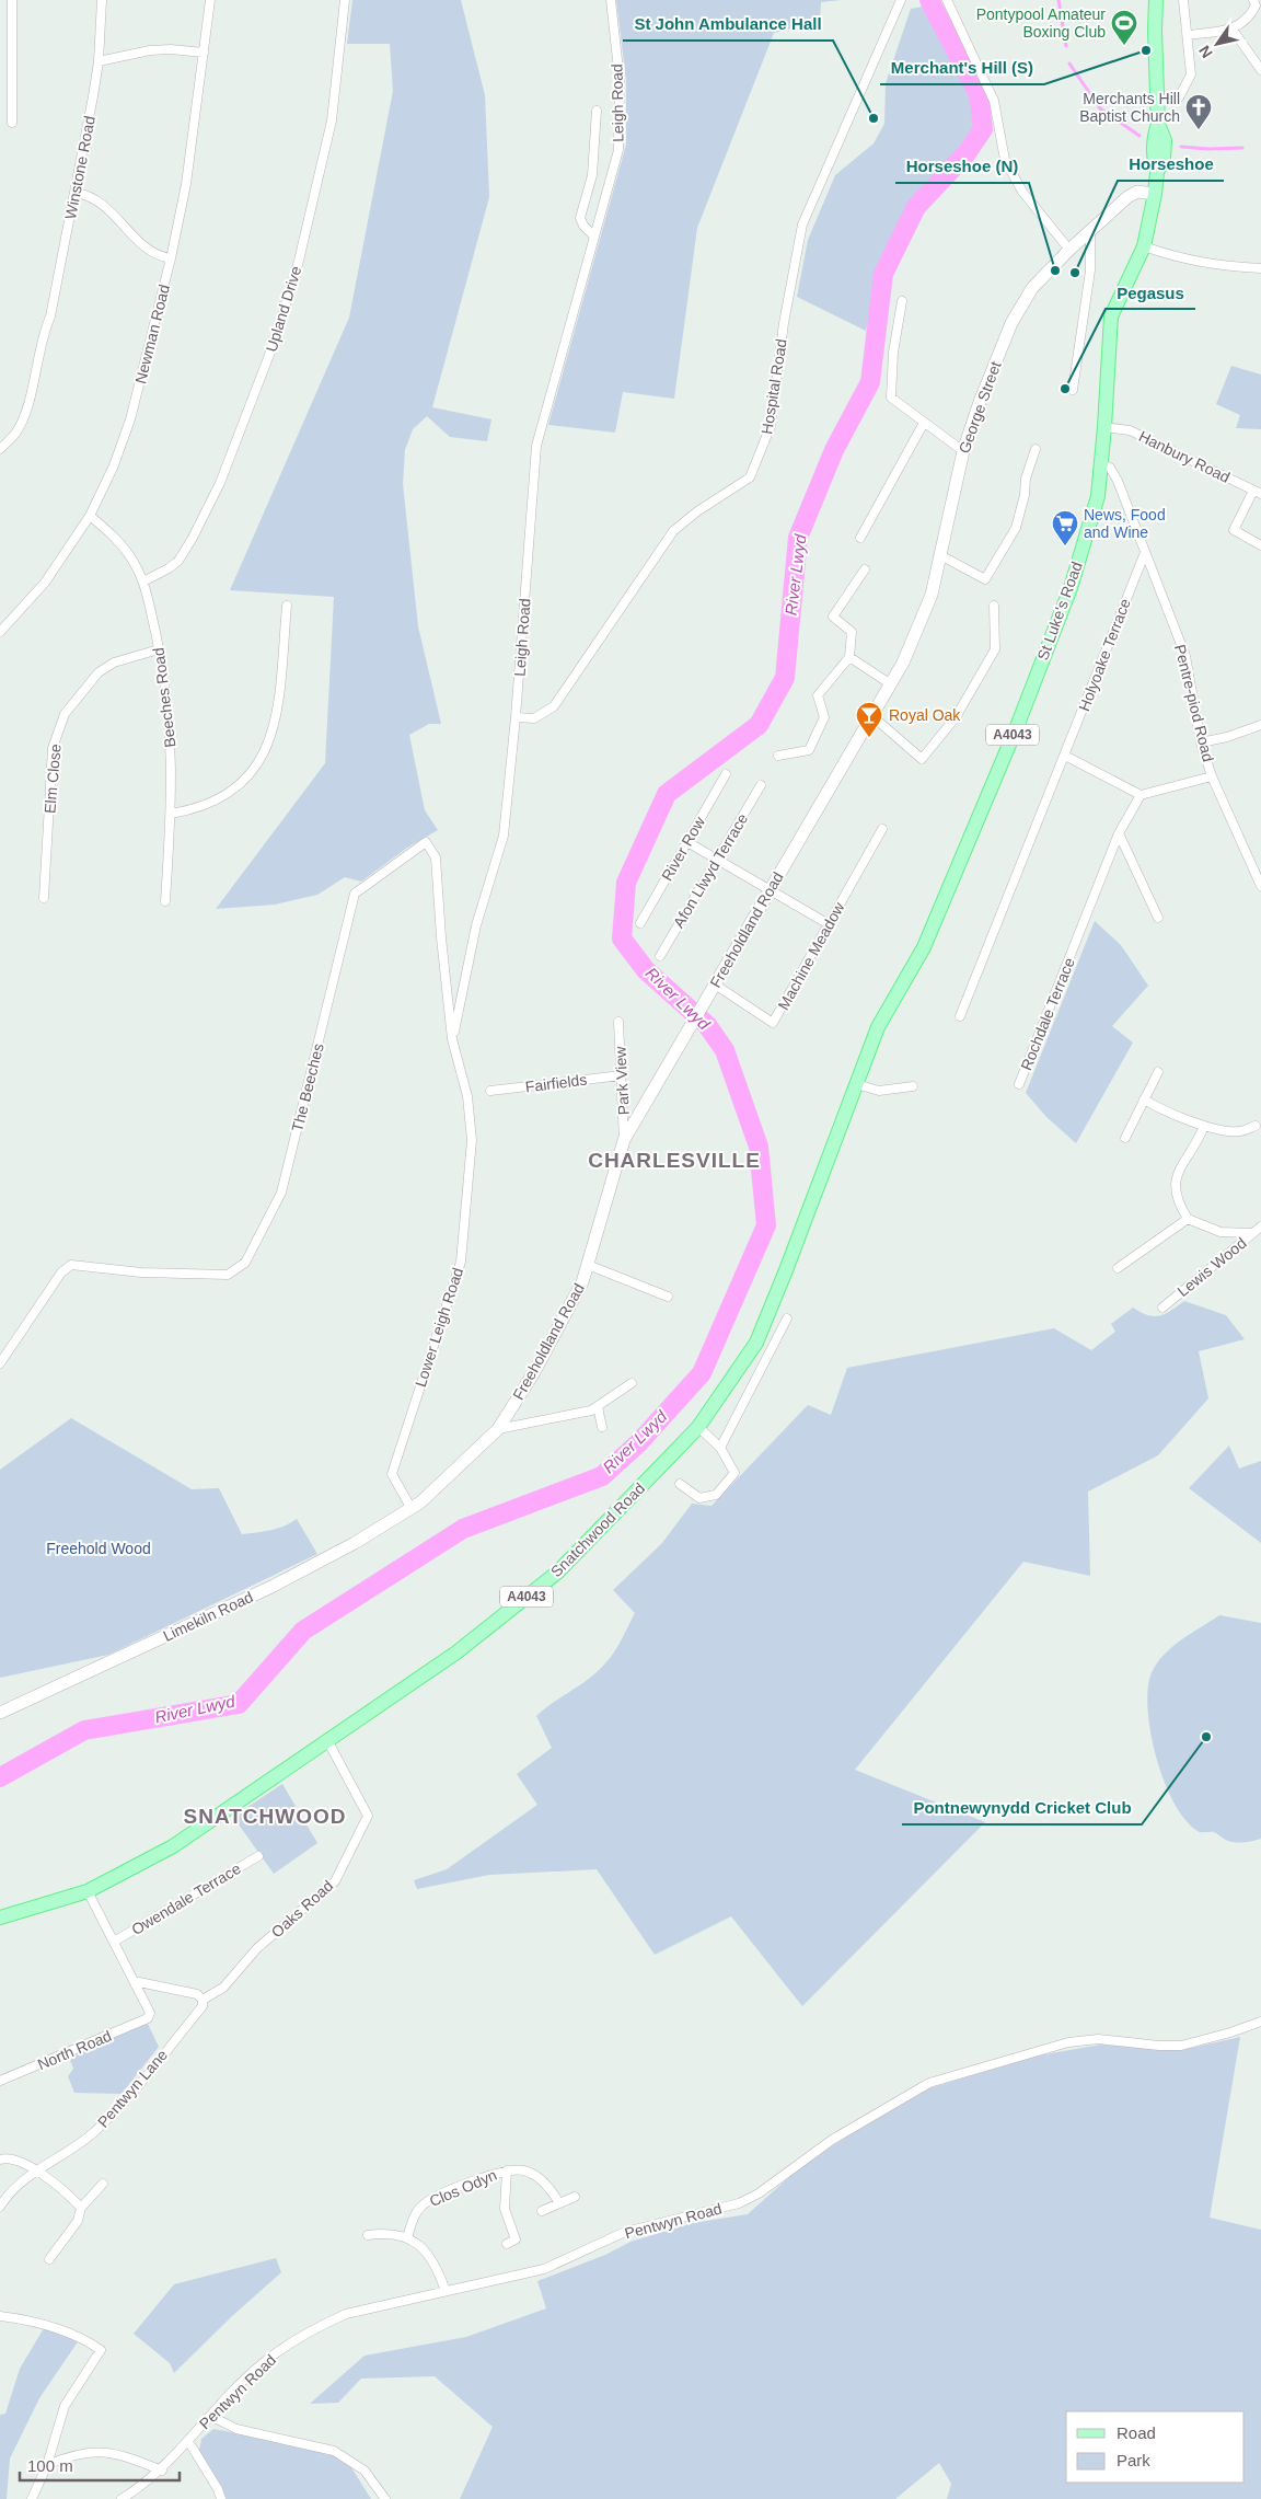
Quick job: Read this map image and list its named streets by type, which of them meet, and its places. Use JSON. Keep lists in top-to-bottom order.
{
  "streets": {
    "main road": [
      "George Street",
      "St Luke's Road",
      "A4043",
      "Freeholdland Road",
      "Snatchwood Road",
      "Limekiln Road"
    ],
    "street": [
      "Leigh Road",
      "Winstone Road",
      "Upland Drive",
      "Newman Road",
      "Hospital Road",
      "Hanbury Road",
      "Holyoake Terrace",
      "Beeches Road",
      "Pentre-piod Road",
      "Elm Close",
      "River Row",
      "Afon Llwyd Terrace",
      "Machine Meadow",
      "Rochdale Terrace",
      "Park View",
      "Fairfields",
      "The Beeches",
      "Lewis Wood",
      "Lower Leigh Road",
      "Owendale Terrace",
      "Oaks Road",
      "North Road",
      "Pentwyn Lane",
      "Clos Odyn",
      "Pentwyn Road"
    ]
  },
  "crossings": [
    ["Leigh Road", "Hospital Road"],
    ["Leigh Road", "The Beeches"],
    ["Leigh Road", "Lower Leigh Road"],
    ["Upland Drive", "Beeches Road"],
    ["Newman Road", "Beeches Road"],
    ["George Street", "St Luke's Road"],
    ["George Street", "Freeholdland Road"],
    ["Hanbury Road", "St Luke's Road"],
    ["St Luke's Road", "Pentre-piod Road"],
    ["St Luke's Road", "Snatchwood Road"],
    ["Holyoake Terrace", "Pentre-piod Road"],
    ["Beeches Road", "Elm Close"],
    ["Freeholdland Road", "Machine Meadow"],
    ["Freeholdland Road", "Park View"],
    ["Freeholdland Road", "Lower Leigh Road"],
    ["Freeholdland Road", "Limekiln Road"],
    ["Park View", "Fairfields"],
    ["The Beeches", "Lower Leigh Road"],
    ["Lower Leigh Road", "Limekiln Road"],
    ["Snatchwood Road", "Oaks Road"],
    ["Oaks Road", "Pentwyn Lane"]
  ],
  "districts": ["CHARLESVILLE", "SNATCHWOOD"],
  "water": ["River Lwyd"],
  "parks": ["Freehold Wood"],
  "places": {
    "sports": ["Pontypool Amateur Boxing Club"],
    "other": [
      "Merchant's Hill (S)",
      "St John Ambulance Hall",
      "Horseshoe (N)",
      "Horseshoe",
      "Pegasus",
      "Pontnewynydd Cricket Club"
    ],
    "church": ["Merchants Hill Baptist Church"],
    "supermarket": ["News, Food and Wine"],
    "bar": ["Royal Oak"]
  },
  "legend": ["Road", "Park"],
  "scale_bar": "100 m",
  "north": "bottom left"
}
